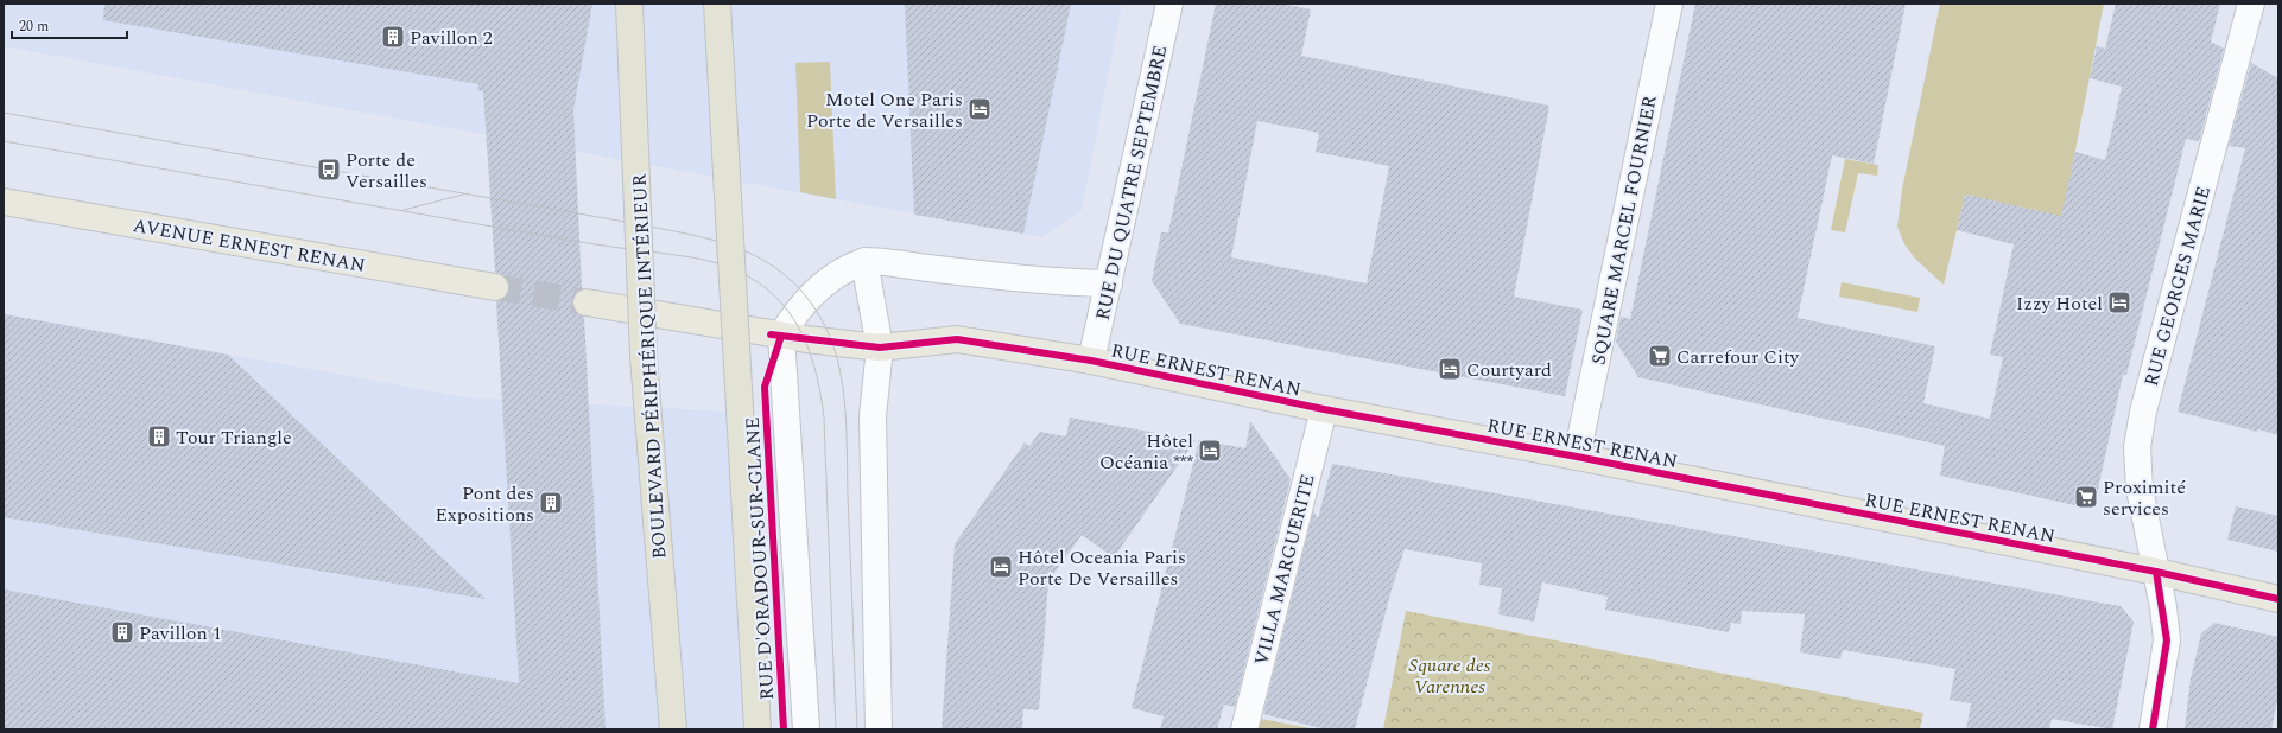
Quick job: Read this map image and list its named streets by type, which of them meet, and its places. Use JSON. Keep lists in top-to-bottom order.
{
  "streets": {
    "highway": ["BOULEVARD PÉRIPHÉRIQUE INTÉRIEUR"],
    "main road": ["AVENUE ERNEST RENAN", "RUE ERNEST RENAN"],
    "street": [
      "RUE DU QUATRE SEPTEMBRE",
      "SQUARE MARCEL FOURNIER",
      "RUE GEORGES MARIE",
      "RUE D'ORADOUR-SUR-GLANE",
      "VILLA MARGUERITE"
    ]
  },
  "crossings": [
    ["RUE DU QUATRE SEPTEMBRE", "RUE ERNEST RENAN"],
    ["SQUARE MARCEL FOURNIER", "RUE ERNEST RENAN"],
    ["RUE GEORGES MARIE", "RUE ERNEST RENAN"],
    ["RUE ERNEST RENAN", "VILLA MARGUERITE"]
  ],
  "parks": ["Square des Varennes"],
  "places": {
    "building": [
      "Pavillon 2",
      "Tour Triangle",
      "Pont des Expositions",
      "Pavillon 1"
    ],
    "hotel": [
      "Motel One Paris Porte de Versailles",
      "Izzy Hotel",
      "Courtyard",
      "Hôtel Océania ***",
      "Hôtel Oceania Paris Porte De Versailles"
    ],
    "bus stop": ["Porte de Versailles"],
    "supermarket": ["Carrefour City", "Proximité services"]
  },
  "scale_bar": "20 m"
}
